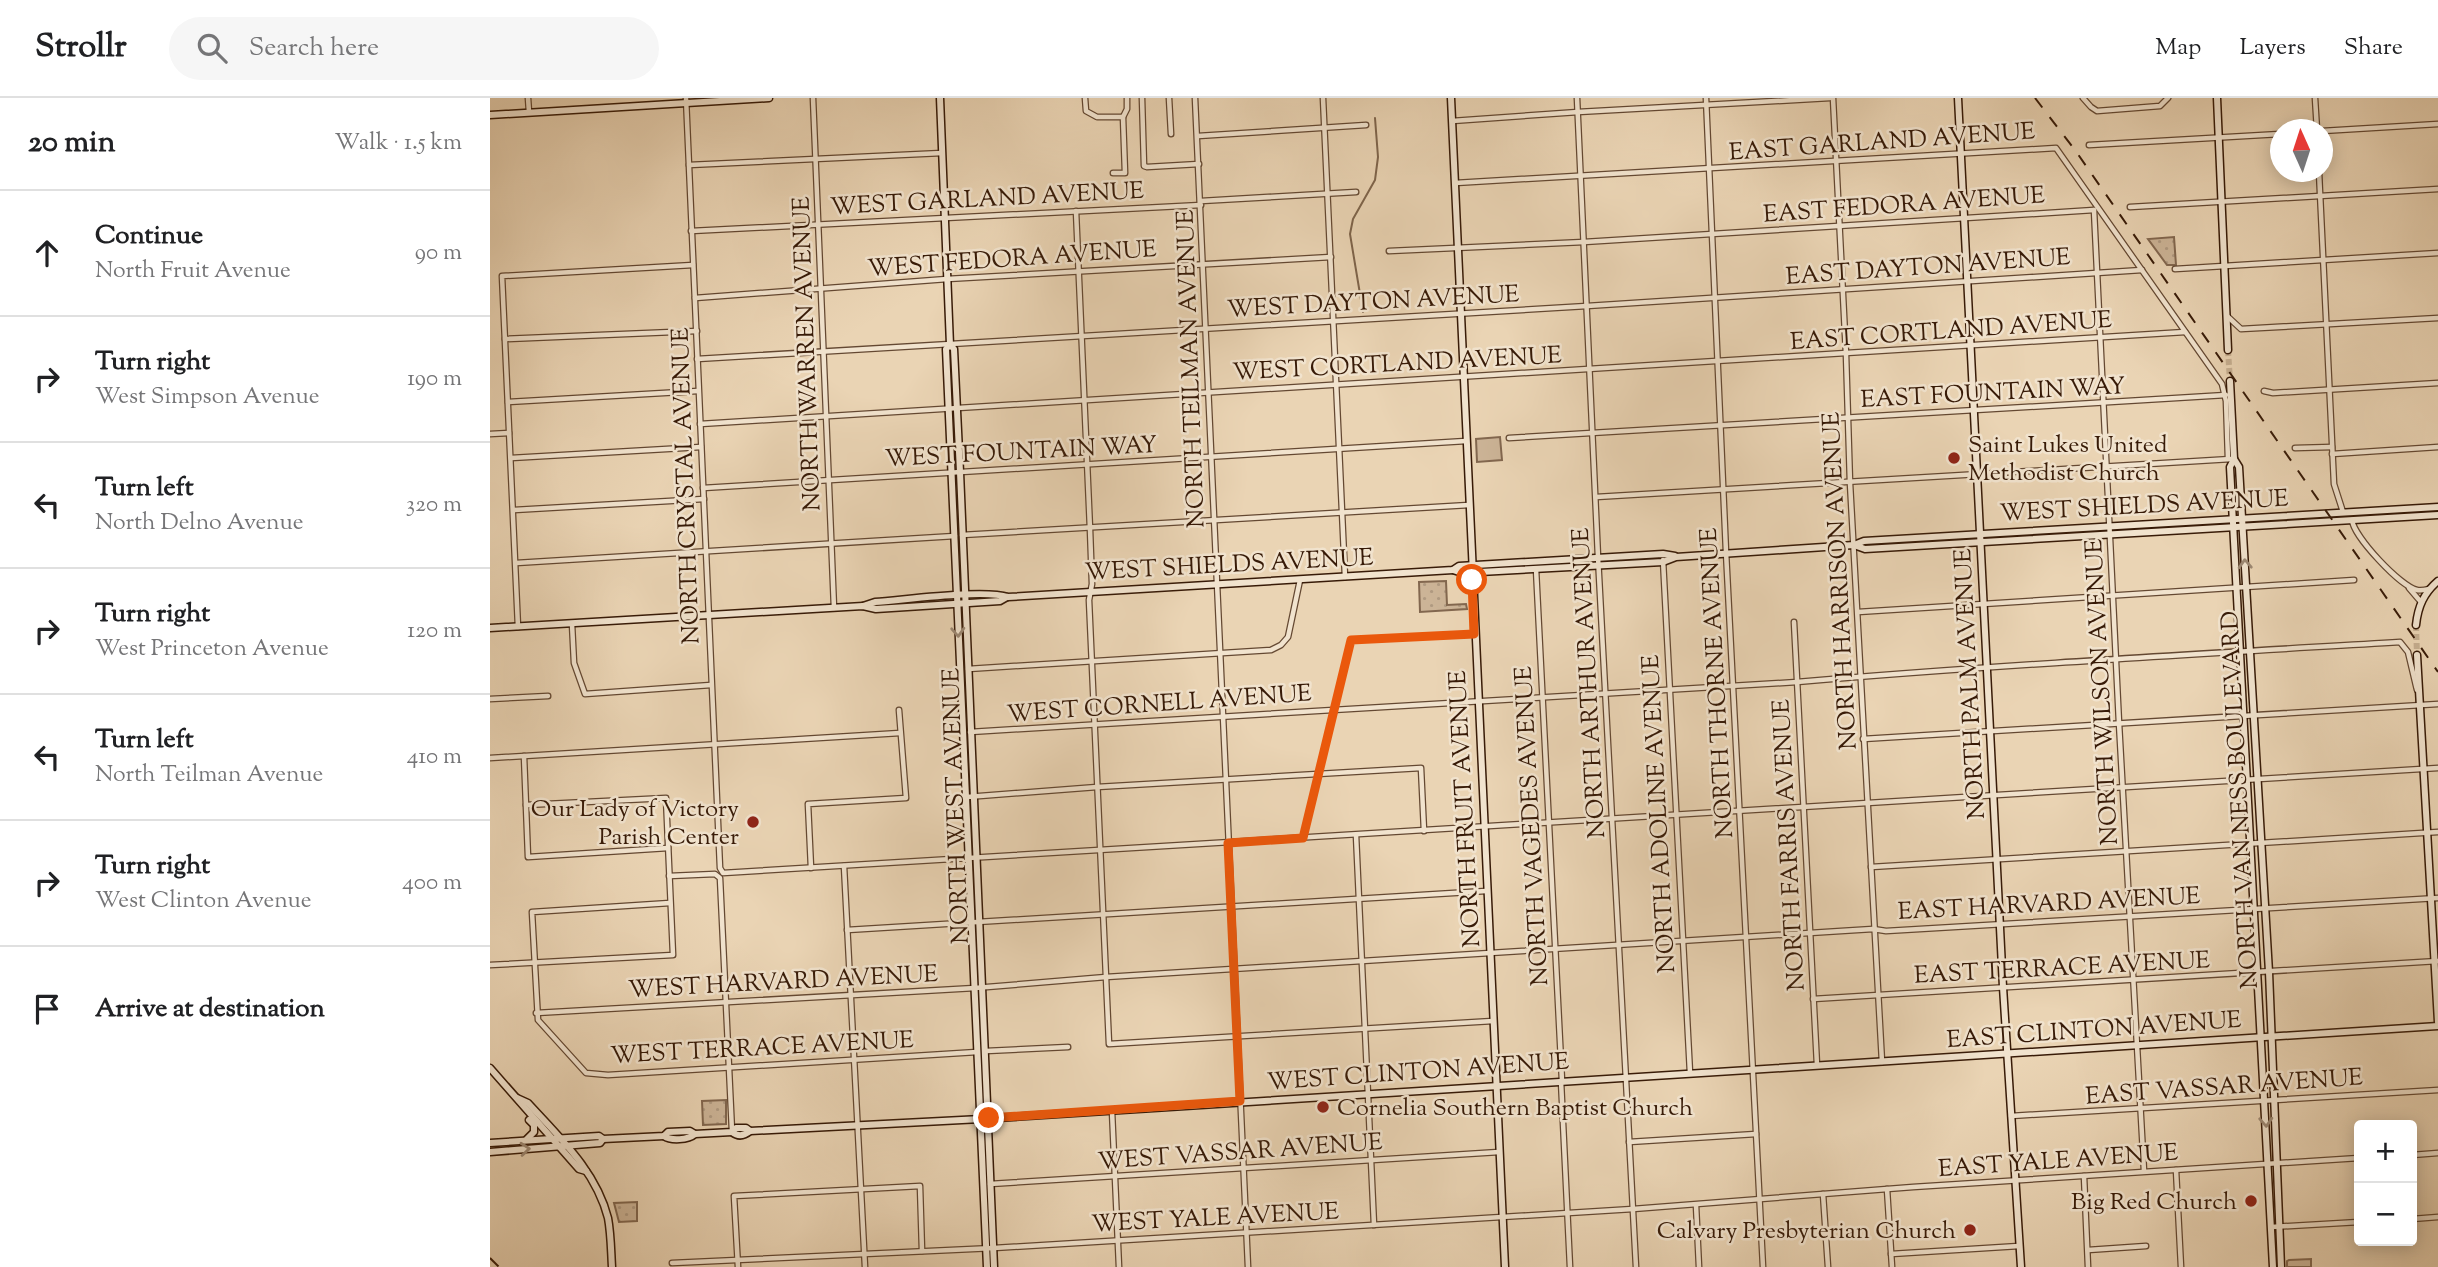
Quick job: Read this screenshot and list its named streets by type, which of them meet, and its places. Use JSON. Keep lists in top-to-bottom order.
{
  "streets": {
    "main road": [
      "WEST SHIELDS AVENUE",
      "NORTH PALM AVENUE",
      "NORTH VAN NESS BOULEVARD",
      "NORTH WEST AVENUE",
      "NORTH FRUIT AVENUE",
      "EAST CLINTON AVENUE",
      "WEST CLINTON AVENUE"
    ],
    "street": [
      "EAST GARLAND AVENUE",
      "WEST GARLAND AVENUE",
      "EAST FEDORA AVENUE",
      "WEST FEDORA AVENUE",
      "EAST DAYTON AVENUE",
      "WEST DAYTON AVENUE",
      "EAST CORTLAND AVENUE",
      "NORTH WARREN AVENUE",
      "WEST CORTLAND AVENUE",
      "NORTH TEILMAN AVENUE",
      "EAST FOUNTAIN WAY",
      "WEST FOUNTAIN WAY",
      "NORTH CRYSTAL AVENUE",
      "NORTH HARRISON AVENUE",
      "NORTH ARTHUR AVENUE",
      "NORTH THORNE AVENUE",
      "NORTH WILSON AVENUE",
      "WEST CORNELL AVENUE",
      "NORTH ADOLINE AVENUE",
      "NORTH VAGEDES AVENUE",
      "NORTH FARRIS AVENUE",
      "EAST HARVARD AVENUE",
      "EAST TERRACE AVENUE",
      "WEST HARVARD AVENUE",
      "WEST TERRACE AVENUE",
      "EAST VASSAR AVENUE",
      "WEST VASSAR AVENUE",
      "EAST YALE AVENUE",
      "WEST YALE AVENUE"
    ]
  },
  "crossings": [
    ["EAST GARLAND AVENUE", "EAST FEDORA AVENUE"],
    ["EAST GARLAND AVENUE", "NORTH HARRISON AVENUE"],
    ["EAST GARLAND AVENUE", "NORTH THORNE AVENUE"],
    ["EAST GARLAND AVENUE", "NORTH PALM AVENUE"],
    ["EAST GARLAND AVENUE", "NORTH WILSON AVENUE"],
    ["WEST GARLAND AVENUE", "NORTH WARREN AVENUE"],
    ["WEST GARLAND AVENUE", "NORTH TEILMAN AVENUE"],
    ["WEST GARLAND AVENUE", "NORTH CRYSTAL AVENUE"],
    ["WEST GARLAND AVENUE", "NORTH WEST AVENUE"],
    ["EAST FEDORA AVENUE", "NORTH HARRISON AVENUE"],
    ["EAST FEDORA AVENUE", "NORTH THORNE AVENUE"],
    ["EAST FEDORA AVENUE", "NORTH PALM AVENUE"],
    ["EAST FEDORA AVENUE", "NORTH WILSON AVENUE"],
    ["WEST FEDORA AVENUE", "NORTH WARREN AVENUE"],
    ["WEST FEDORA AVENUE", "NORTH TEILMAN AVENUE"],
    ["WEST FEDORA AVENUE", "NORTH CRYSTAL AVENUE"],
    ["WEST FEDORA AVENUE", "NORTH WEST AVENUE"],
    ["EAST DAYTON AVENUE", "WEST DAYTON AVENUE"],
    ["EAST DAYTON AVENUE", "NORTH HARRISON AVENUE"],
    ["EAST DAYTON AVENUE", "NORTH THORNE AVENUE"],
    ["EAST DAYTON AVENUE", "NORTH PALM AVENUE"],
    ["EAST DAYTON AVENUE", "NORTH WILSON AVENUE"],
    ["WEST DAYTON AVENUE", "NORTH WARREN AVENUE"],
    ["WEST DAYTON AVENUE", "NORTH TEILMAN AVENUE"],
    ["WEST DAYTON AVENUE", "NORTH CRYSTAL AVENUE"],
    ["WEST DAYTON AVENUE", "NORTH ARTHUR AVENUE"],
    ["WEST DAYTON AVENUE", "NORTH THORNE AVENUE"],
    ["WEST DAYTON AVENUE", "NORTH WEST AVENUE"],
    ["WEST DAYTON AVENUE", "NORTH FRUIT AVENUE"],
    ["EAST CORTLAND AVENUE", "WEST CORTLAND AVENUE"],
    ["EAST CORTLAND AVENUE", "NORTH HARRISON AVENUE"],
    ["EAST CORTLAND AVENUE", "NORTH THORNE AVENUE"],
    ["EAST CORTLAND AVENUE", "NORTH PALM AVENUE"],
    ["EAST CORTLAND AVENUE", "NORTH WILSON AVENUE"],
    ["NORTH WARREN AVENUE", "WEST CORTLAND AVENUE"],
    ["NORTH WARREN AVENUE", "WEST FOUNTAIN WAY"],
    ["NORTH WARREN AVENUE", "WEST SHIELDS AVENUE"],
    ["WEST CORTLAND AVENUE", "NORTH TEILMAN AVENUE"],
    ["WEST CORTLAND AVENUE", "NORTH CRYSTAL AVENUE"],
    ["WEST CORTLAND AVENUE", "NORTH ARTHUR AVENUE"],
    ["WEST CORTLAND AVENUE", "NORTH THORNE AVENUE"],
    ["WEST CORTLAND AVENUE", "NORTH WEST AVENUE"],
    ["WEST CORTLAND AVENUE", "NORTH FRUIT AVENUE"],
    ["NORTH TEILMAN AVENUE", "WEST FOUNTAIN WAY"],
    ["NORTH TEILMAN AVENUE", "WEST SHIELDS AVENUE"],
    ["NORTH TEILMAN AVENUE", "WEST CORNELL AVENUE"],
    ["NORTH TEILMAN AVENUE", "WEST HARVARD AVENUE"],
    ["NORTH TEILMAN AVENUE", "WEST CLINTON AVENUE"],
    ["NORTH TEILMAN AVENUE", "WEST VASSAR AVENUE"],
    ["NORTH TEILMAN AVENUE", "WEST YALE AVENUE"],
    ["EAST FOUNTAIN WAY", "NORTH HARRISON AVENUE"],
    ["EAST FOUNTAIN WAY", "NORTH THORNE AVENUE"],
    ["EAST FOUNTAIN WAY", "NORTH PALM AVENUE"],
    ["EAST FOUNTAIN WAY", "NORTH WILSON AVENUE"],
    ["WEST FOUNTAIN WAY", "NORTH CRYSTAL AVENUE"],
    ["WEST FOUNTAIN WAY", "NORTH WEST AVENUE"],
    ["WEST FOUNTAIN WAY", "NORTH FRUIT AVENUE"],
    ["NORTH CRYSTAL AVENUE", "WEST SHIELDS AVENUE"],
    ["NORTH CRYSTAL AVENUE", "WEST HARVARD AVENUE"],
    ["NORTH CRYSTAL AVENUE", "WEST TERRACE AVENUE"],
    ["NORTH CRYSTAL AVENUE", "WEST CLINTON AVENUE"],
    ["WEST SHIELDS AVENUE", "NORTH HARRISON AVENUE"],
    ["WEST SHIELDS AVENUE", "NORTH ARTHUR AVENUE"],
    ["WEST SHIELDS AVENUE", "NORTH THORNE AVENUE"],
    ["WEST SHIELDS AVENUE", "NORTH PALM AVENUE"],
    ["WEST SHIELDS AVENUE", "NORTH WILSON AVENUE"],
    ["WEST SHIELDS AVENUE", "NORTH VAN NESS BOULEVARD"],
    ["WEST SHIELDS AVENUE", "NORTH WEST AVENUE"],
    ["WEST SHIELDS AVENUE", "NORTH FRUIT AVENUE"],
    ["WEST SHIELDS AVENUE", "NORTH ADOLINE AVENUE"],
    ["WEST SHIELDS AVENUE", "NORTH VAGEDES AVENUE"],
    ["NORTH HARRISON AVENUE", "WEST CORNELL AVENUE"],
    ["NORTH HARRISON AVENUE", "EAST HARVARD AVENUE"],
    ["NORTH HARRISON AVENUE", "EAST TERRACE AVENUE"],
    ["NORTH HARRISON AVENUE", "EAST CLINTON AVENUE"],
    ["NORTH ARTHUR AVENUE", "WEST CORNELL AVENUE"],
    ["NORTH ARTHUR AVENUE", "WEST HARVARD AVENUE"],
    ["NORTH ARTHUR AVENUE", "WEST CLINTON AVENUE"],
    ["NORTH ARTHUR AVENUE", "WEST YALE AVENUE"],
    ["NORTH THORNE AVENUE", "WEST CORNELL AVENUE"],
    ["NORTH THORNE AVENUE", "EAST HARVARD AVENUE"],
    ["NORTH THORNE AVENUE", "WEST HARVARD AVENUE"],
    ["NORTH THORNE AVENUE", "EAST CLINTON AVENUE"],
    ["NORTH THORNE AVENUE", "WEST CLINTON AVENUE"],
    ["NORTH THORNE AVENUE", "EAST YALE AVENUE"],
    ["NORTH THORNE AVENUE", "WEST YALE AVENUE"],
    ["NORTH PALM AVENUE", "WEST CORNELL AVENUE"],
    ["NORTH PALM AVENUE", "EAST HARVARD AVENUE"],
    ["NORTH PALM AVENUE", "EAST TERRACE AVENUE"],
    ["NORTH PALM AVENUE", "EAST CLINTON AVENUE"],
    ["NORTH PALM AVENUE", "EAST VASSAR AVENUE"],
    ["NORTH PALM AVENUE", "EAST YALE AVENUE"],
    ["NORTH WILSON AVENUE", "WEST CORNELL AVENUE"],
    ["NORTH WILSON AVENUE", "EAST HARVARD AVENUE"],
    ["NORTH WILSON AVENUE", "EAST TERRACE AVENUE"],
    ["NORTH WILSON AVENUE", "EAST CLINTON AVENUE"],
    ["NORTH WILSON AVENUE", "EAST VASSAR AVENUE"],
    ["NORTH WILSON AVENUE", "EAST YALE AVENUE"],
    ["WEST CORNELL AVENUE", "NORTH VAN NESS BOULEVARD"],
    ["WEST CORNELL AVENUE", "NORTH WEST AVENUE"],
    ["WEST CORNELL AVENUE", "NORTH FRUIT AVENUE"],
    ["WEST CORNELL AVENUE", "NORTH ADOLINE AVENUE"],
    ["WEST CORNELL AVENUE", "NORTH VAGEDES AVENUE"],
    ["WEST CORNELL AVENUE", "NORTH FARRIS AVENUE"],
    ["NORTH VAN NESS BOULEVARD", "EAST HARVARD AVENUE"],
    ["NORTH VAN NESS BOULEVARD", "EAST TERRACE AVENUE"],
    ["NORTH VAN NESS BOULEVARD", "EAST CLINTON AVENUE"],
    ["NORTH VAN NESS BOULEVARD", "EAST VASSAR AVENUE"],
    ["NORTH VAN NESS BOULEVARD", "EAST YALE AVENUE"],
    ["NORTH WEST AVENUE", "WEST HARVARD AVENUE"],
    ["NORTH WEST AVENUE", "WEST TERRACE AVENUE"],
    ["NORTH WEST AVENUE", "WEST CLINTON AVENUE"],
    ["NORTH WEST AVENUE", "WEST VASSAR AVENUE"],
    ["NORTH WEST AVENUE", "WEST YALE AVENUE"],
    ["NORTH FRUIT AVENUE", "WEST HARVARD AVENUE"],
    ["NORTH FRUIT AVENUE", "WEST CLINTON AVENUE"],
    ["NORTH FRUIT AVENUE", "WEST VASSAR AVENUE"],
    ["NORTH FRUIT AVENUE", "WEST YALE AVENUE"],
    ["NORTH ADOLINE AVENUE", "WEST HARVARD AVENUE"],
    ["NORTH ADOLINE AVENUE", "WEST CLINTON AVENUE"],
    ["NORTH VAGEDES AVENUE", "WEST HARVARD AVENUE"],
    ["NORTH VAGEDES AVENUE", "WEST CLINTON AVENUE"],
    ["NORTH VAGEDES AVENUE", "WEST YALE AVENUE"],
    ["NORTH FARRIS AVENUE", "EAST HARVARD AVENUE"],
    ["NORTH FARRIS AVENUE", "EAST TERRACE AVENUE"],
    ["NORTH FARRIS AVENUE", "EAST CLINTON AVENUE"],
    ["EAST HARVARD AVENUE", "WEST HARVARD AVENUE"],
    ["WEST HARVARD AVENUE", "WEST TERRACE AVENUE"],
    ["EAST CLINTON AVENUE", "WEST CLINTON AVENUE"],
    ["EAST YALE AVENUE", "WEST YALE AVENUE"]
  ],
  "places": [
    "Saint Lukes United Methodist Church",
    "Our Lady of Victory Parish Center",
    "Cornelia Southern Baptist Church",
    "Big Red Church",
    "Calvary Presbyterian Church"
  ],
  "north": "top",
  "page": {
    "header": "Strollr",
    "search": "Search here",
    "nav": ["Map", "Layers", "Share"],
    "heading": ["20 min", "Walk · 1.5 km"],
    "list": [
      ["Continue", "North Fruit Avenue", "90 m"],
      ["Turn right", "West Simpson Avenue", "190 m"],
      ["Turn left", "North Delno Avenue", "320 m"],
      ["Turn right", "West Princeton Avenue", "120 m"],
      ["Turn left", "North Teilman Avenue", "410 m"],
      ["Turn right", "West Clinton Avenue", "400 m"],
      "Arrive at destination"
    ],
    "map_buttons": ["+", "−"]
  }
}
